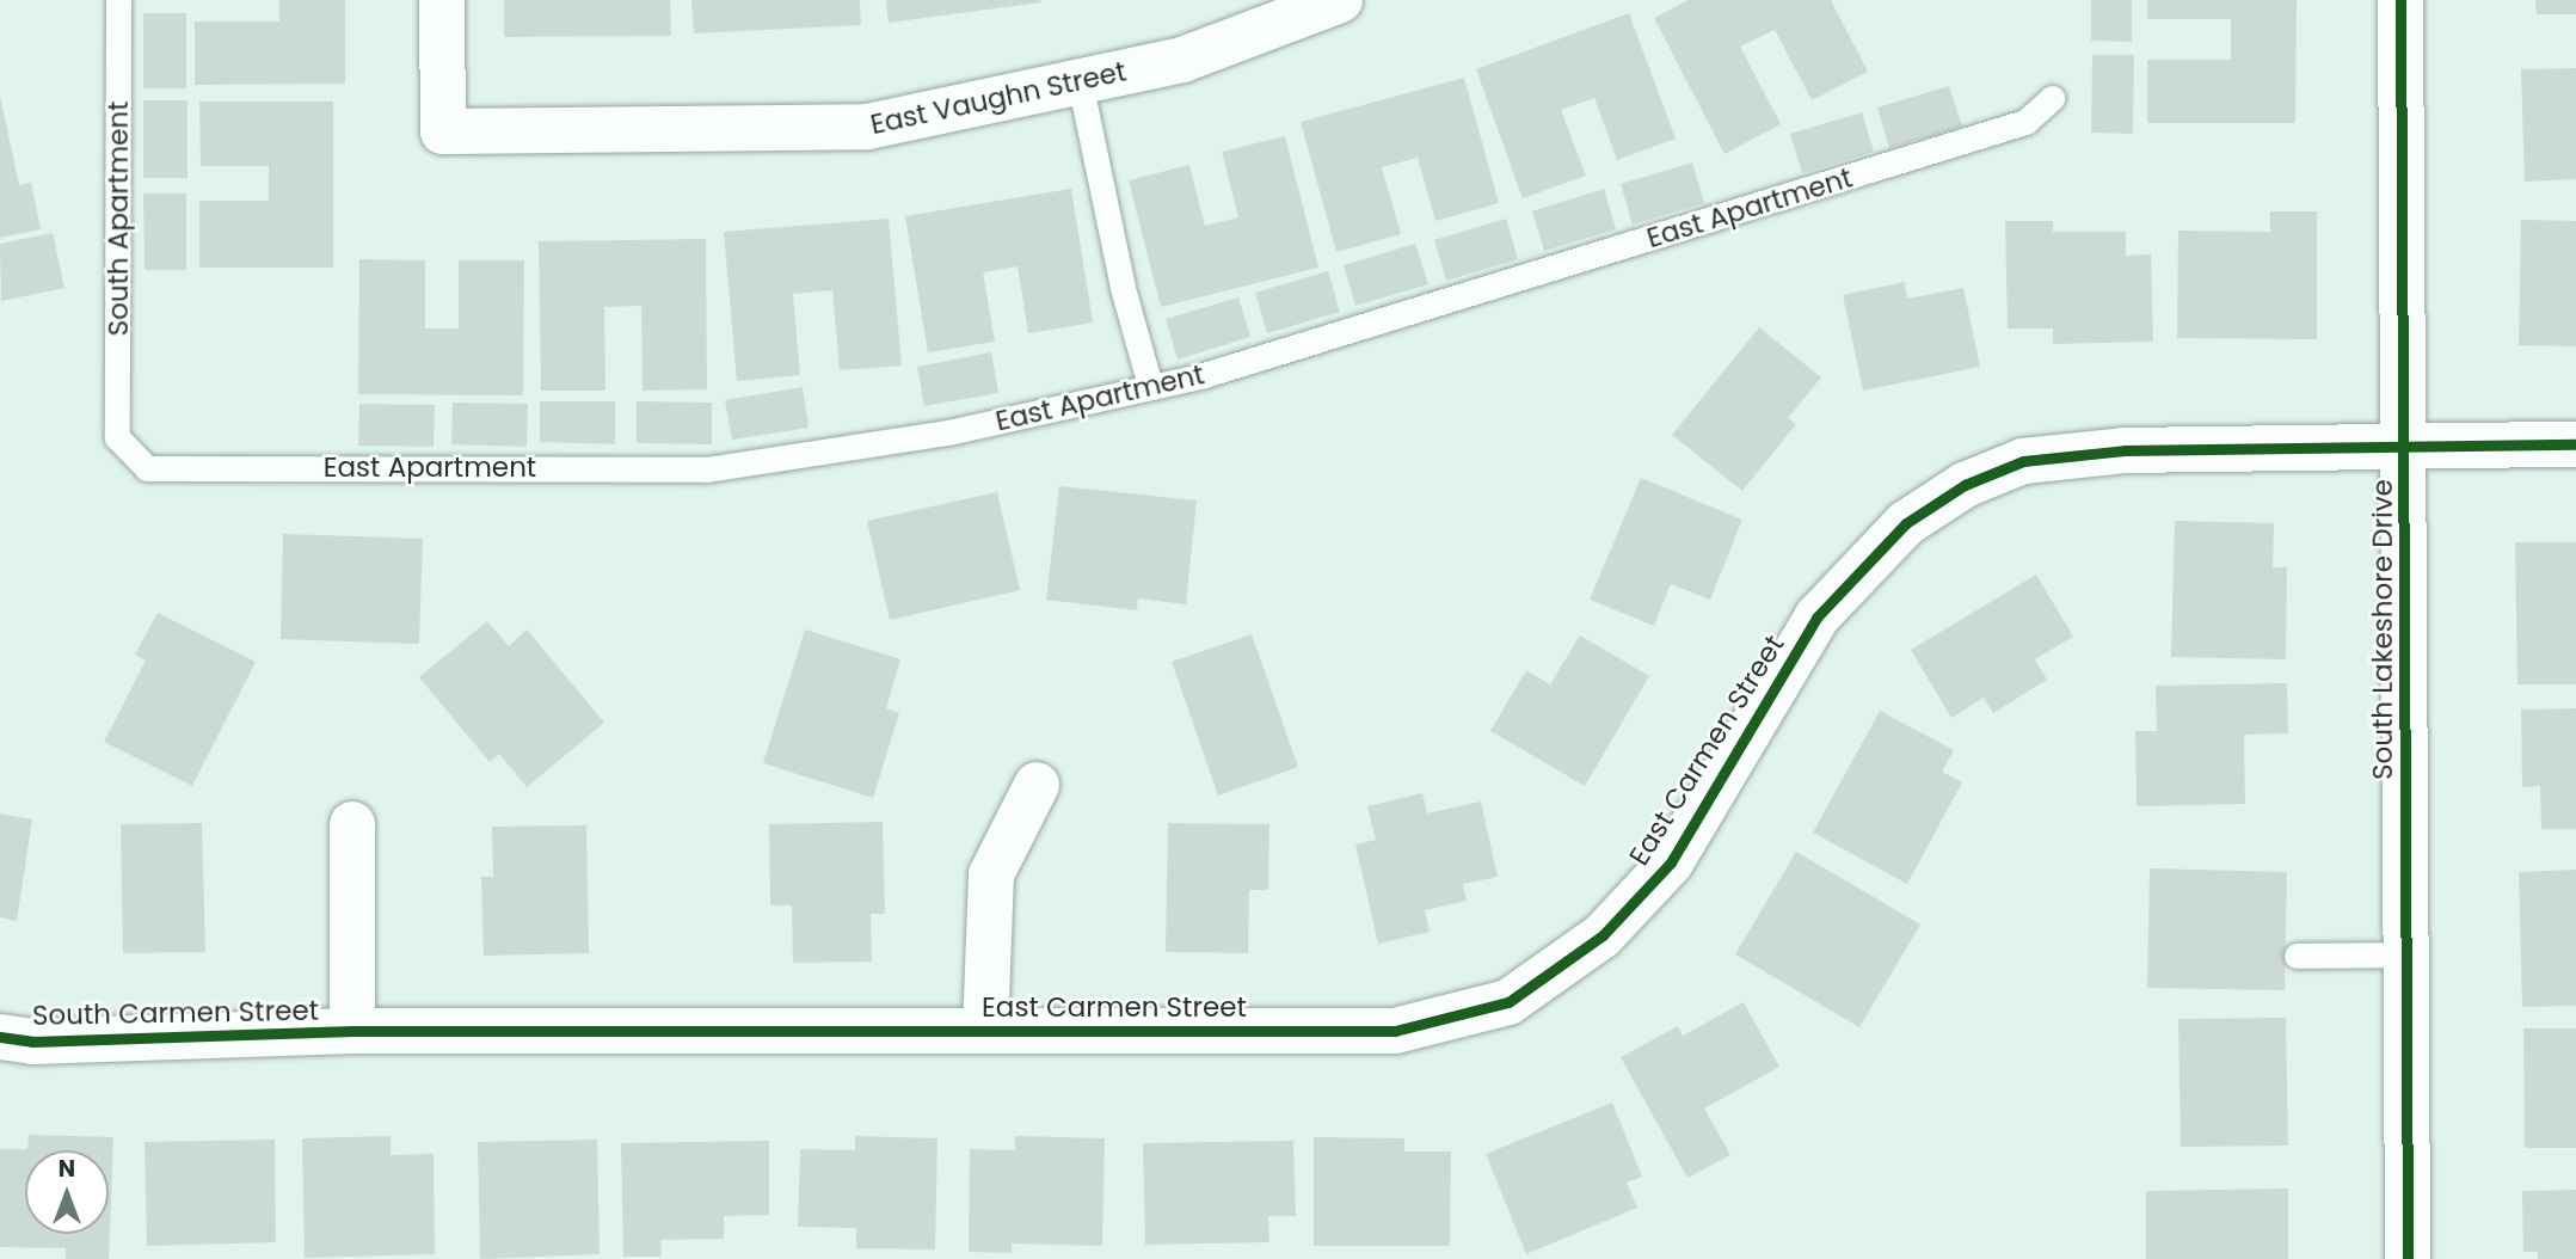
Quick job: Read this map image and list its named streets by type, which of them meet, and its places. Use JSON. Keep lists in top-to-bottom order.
{
  "streets": {
    "street": [
      "East Vaughn Street",
      "South Lakeshore Drive",
      "East Carmen Street",
      "South Carmen Street"
    ],
    "lane": ["East Apartment", "South Apartment"]
  },
  "crossings": [
    ["East Apartment", "South Apartment"],
    ["South Lakeshore Drive", "East Carmen Street"],
    ["East Carmen Street", "South Carmen Street"]
  ],
  "north": "top"
}
